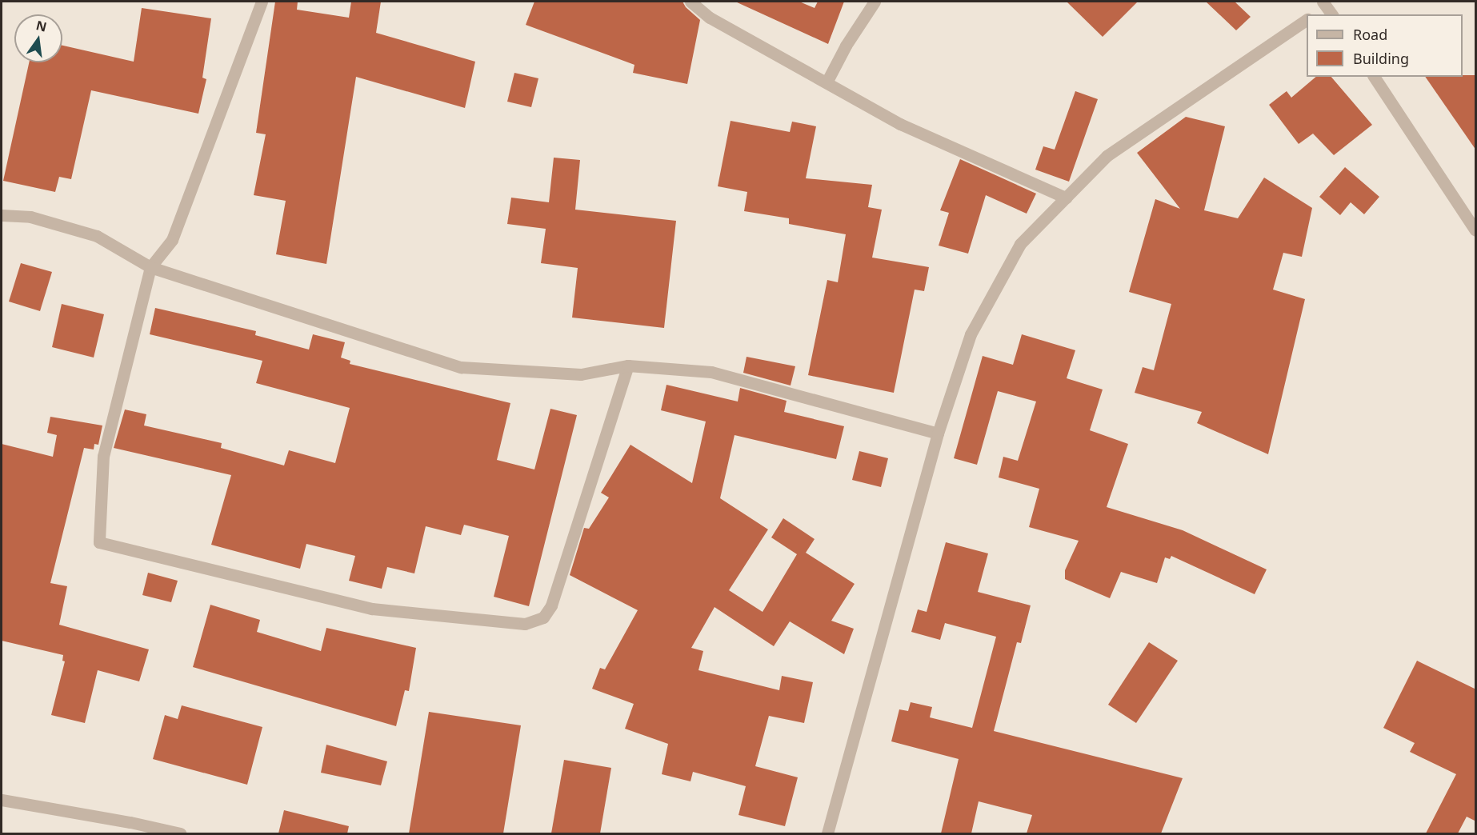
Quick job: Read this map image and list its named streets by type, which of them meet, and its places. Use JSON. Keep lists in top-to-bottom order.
{
  "legend": ["Road", "Building"],
  "north": "top"
}
